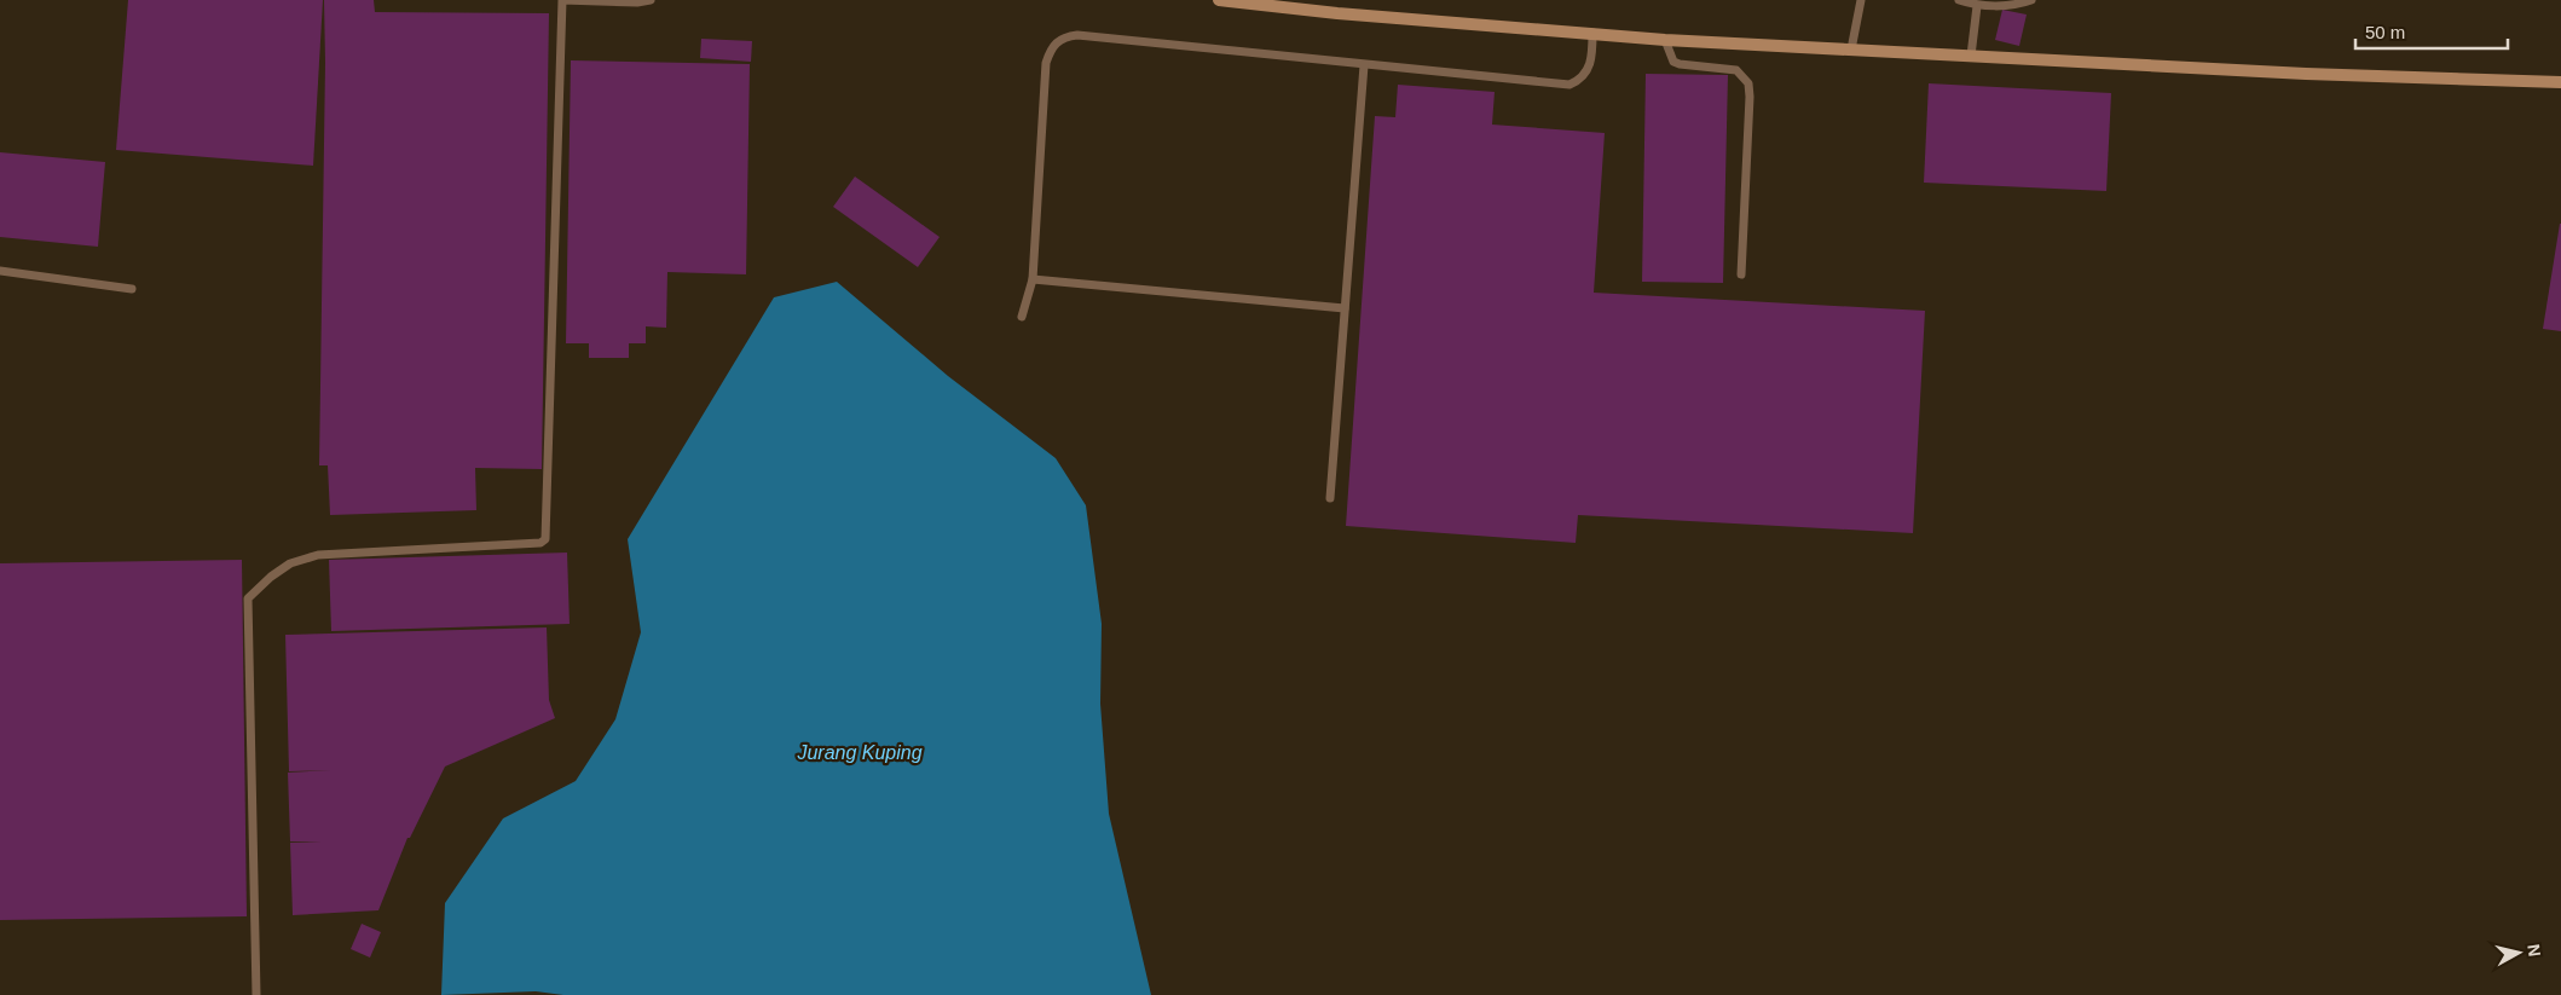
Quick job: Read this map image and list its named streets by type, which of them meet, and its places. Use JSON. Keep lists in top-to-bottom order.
{
  "water": ["Jurang Kuping"],
  "scale_bar": "50 m",
  "north": "right"
}
